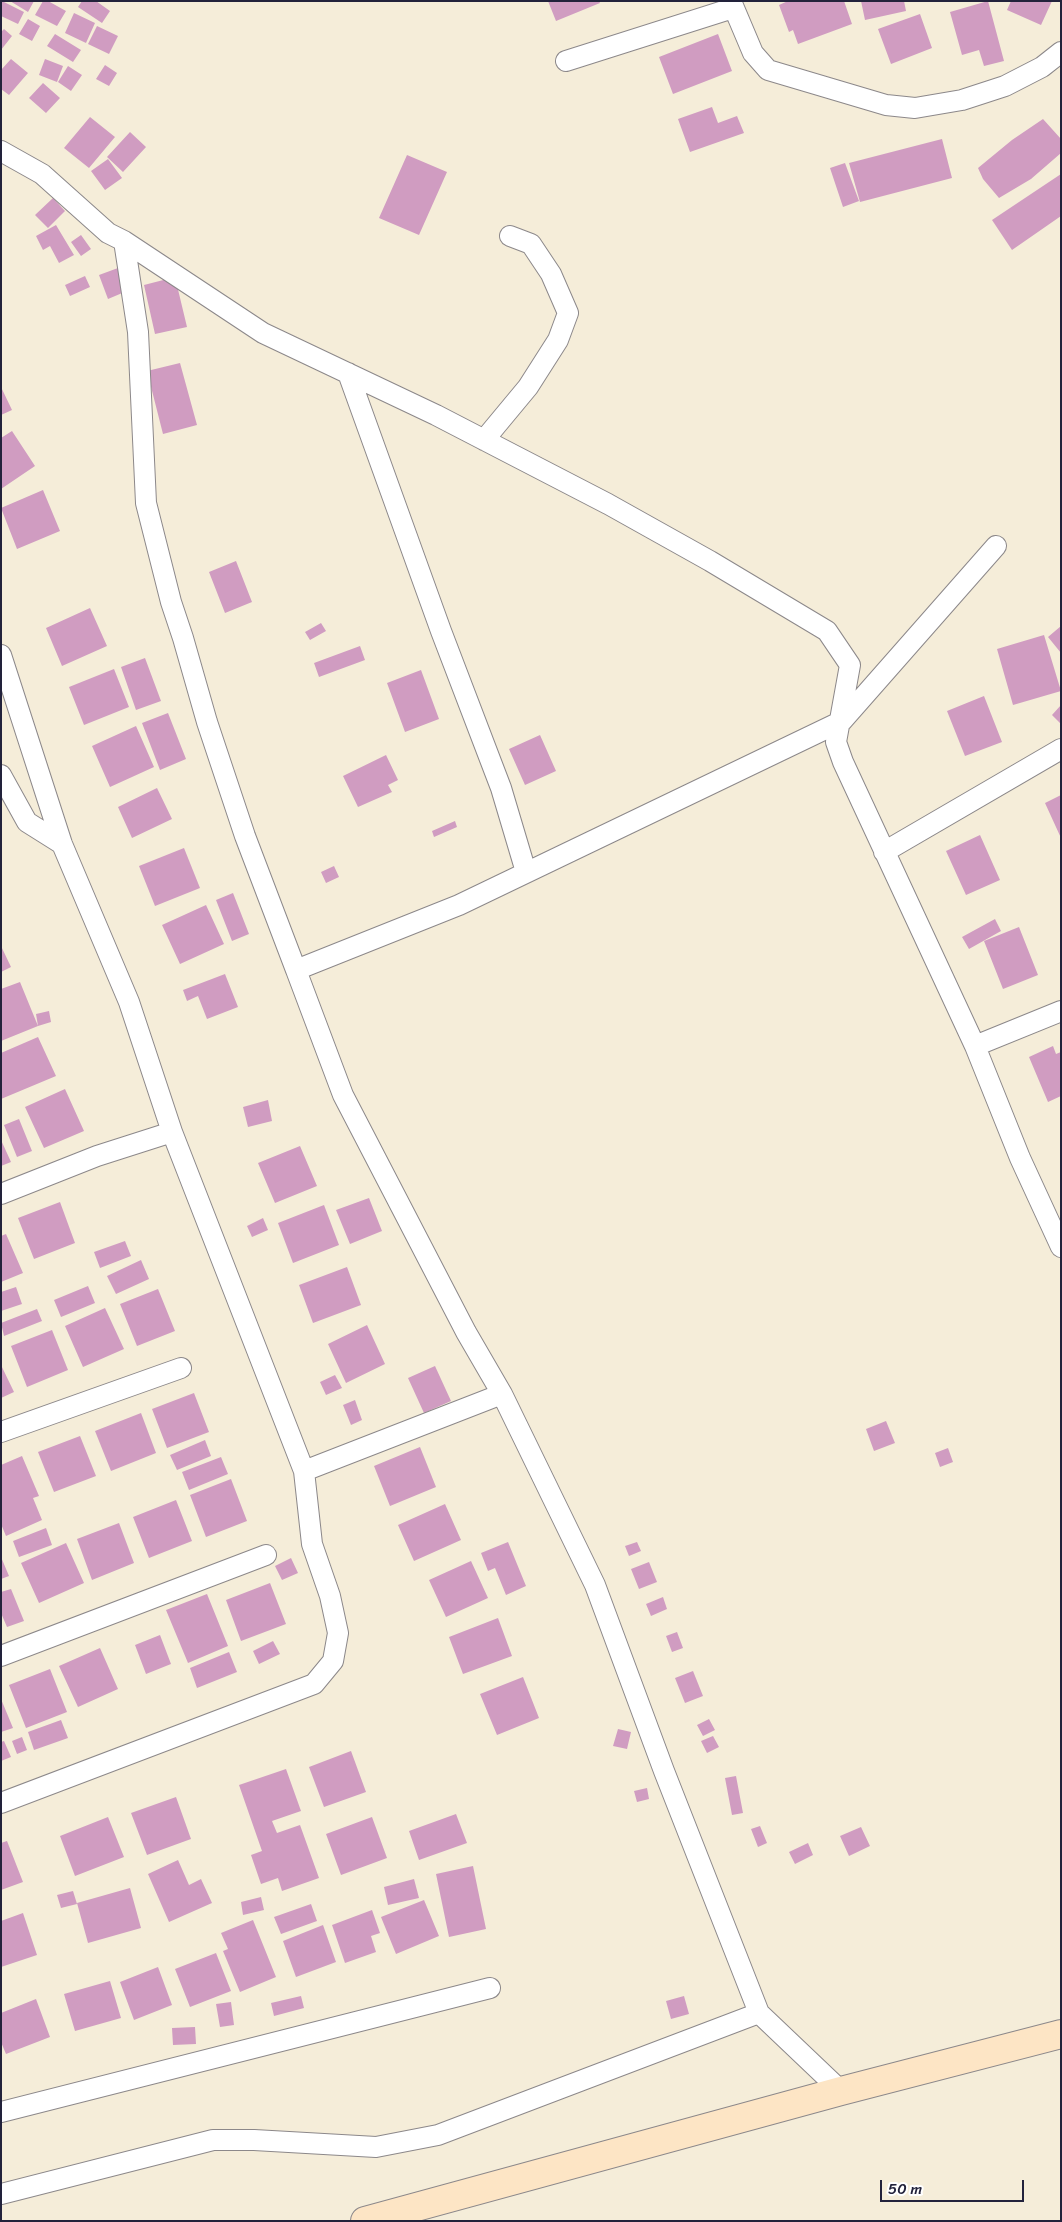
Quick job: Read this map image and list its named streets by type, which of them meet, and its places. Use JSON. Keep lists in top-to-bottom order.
{
  "scale_bar": "50 m"
}
